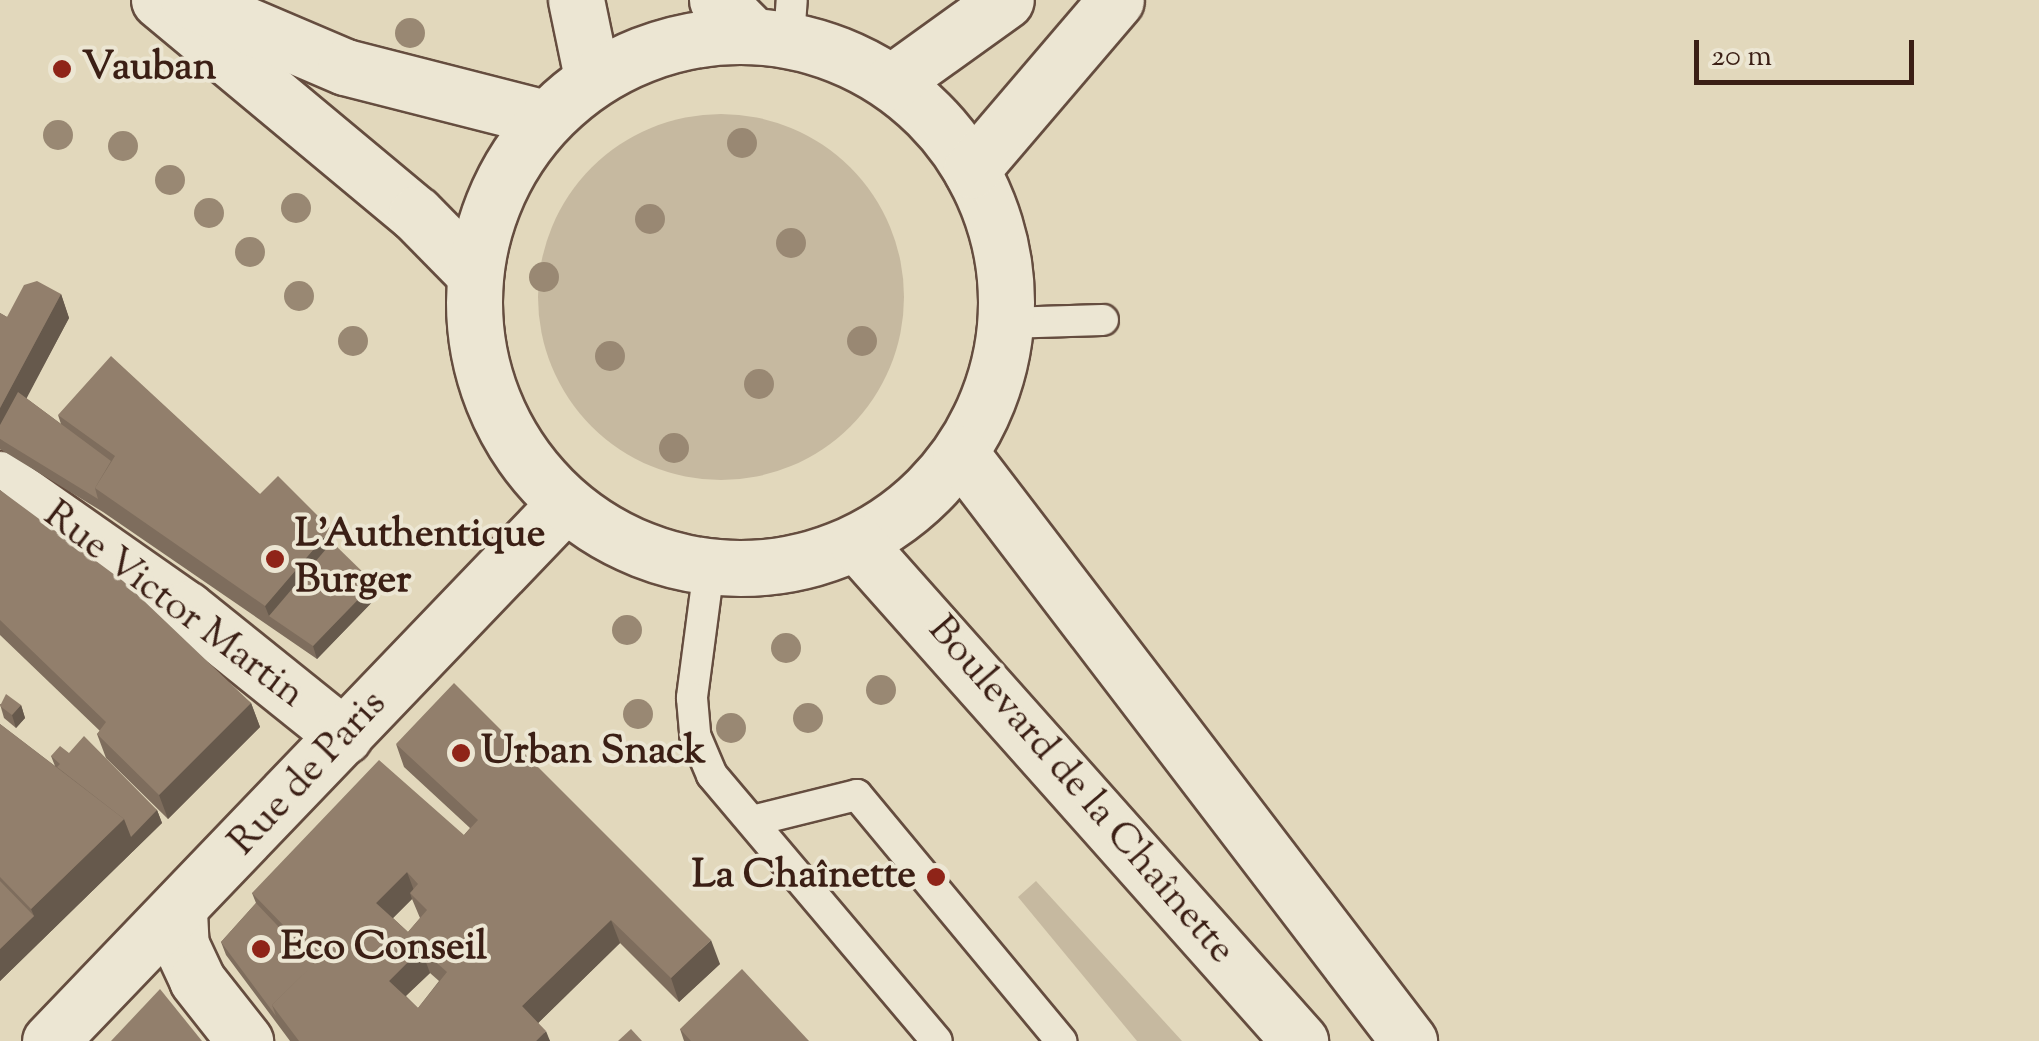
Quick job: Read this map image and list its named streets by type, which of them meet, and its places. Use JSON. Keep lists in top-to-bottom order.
{
  "streets": {
    "main road": ["Rue Victor Martin", "Rue de Paris", "Boulevard de la Chaînette"]
  },
  "crossings": [
    ["Rue Victor Martin", "Rue de Paris"]
  ],
  "places": [
    "Vauban",
    "L'Authentique Burger",
    "Urban Snack",
    "La Chaînette",
    "Eco Conseil"
  ],
  "scale_bar": "20 m"
}
